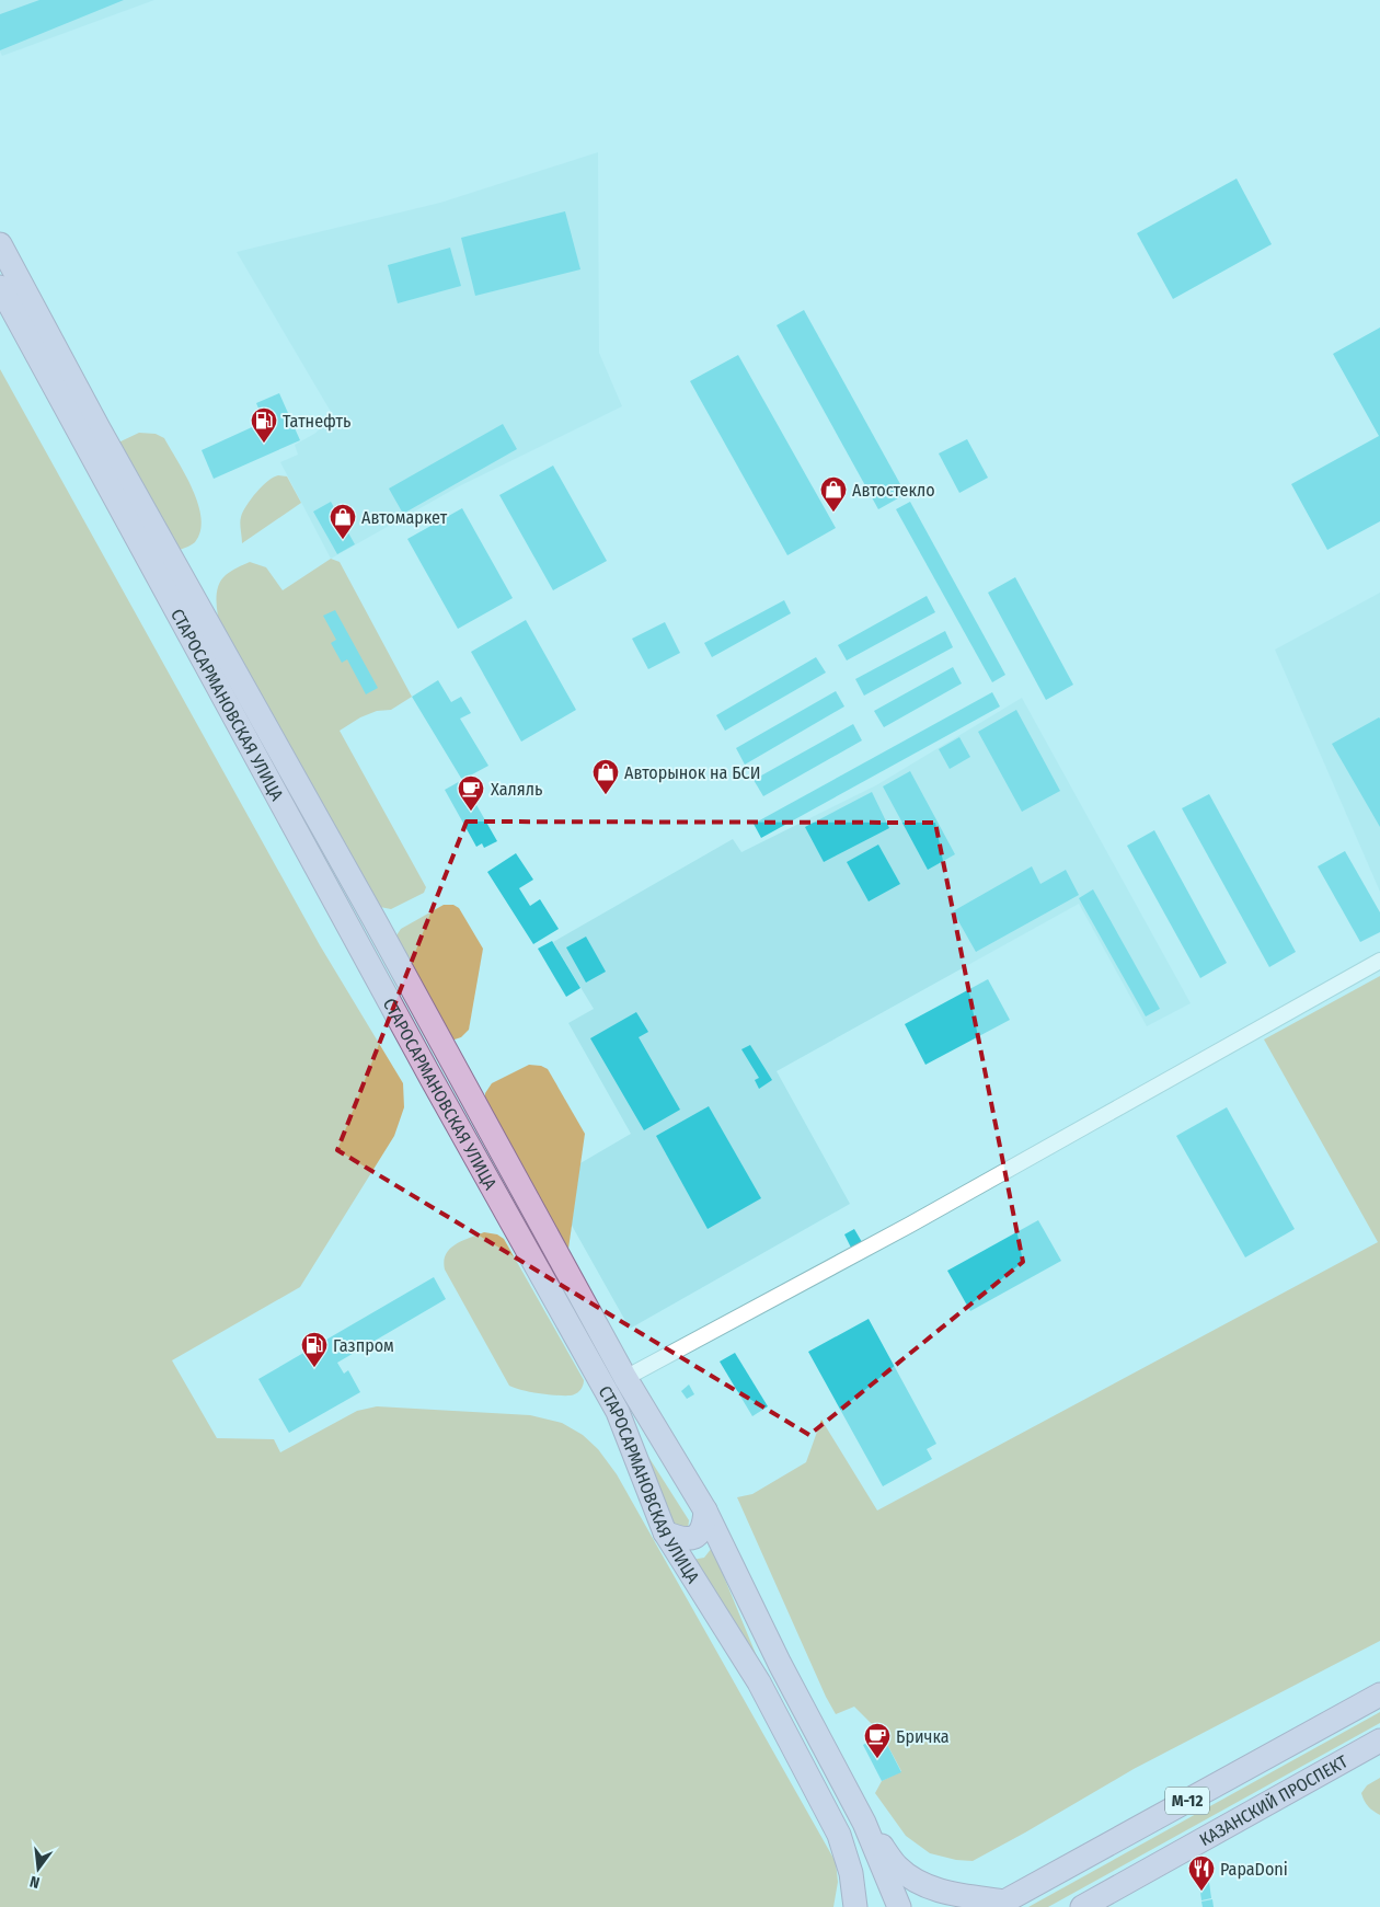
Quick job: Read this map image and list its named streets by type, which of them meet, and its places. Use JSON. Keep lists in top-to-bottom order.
{
  "streets": {
    "main road": ["СТАРОСАРМАНОВСКАЯ УЛИЦА", "КАЗАНСКИЙ ПРОСПЕКТ", "М-12"]
  },
  "places": {
    "fuel station": ["Татнефть", "Газпром"],
    "shop": ["Автостекло", "Автомаркет", "Авторынок на БСИ"],
    "cafe": ["Халяль", "Бричка"],
    "restaurant": ["PapaDoni"]
  },
  "north": "bottom"
}
